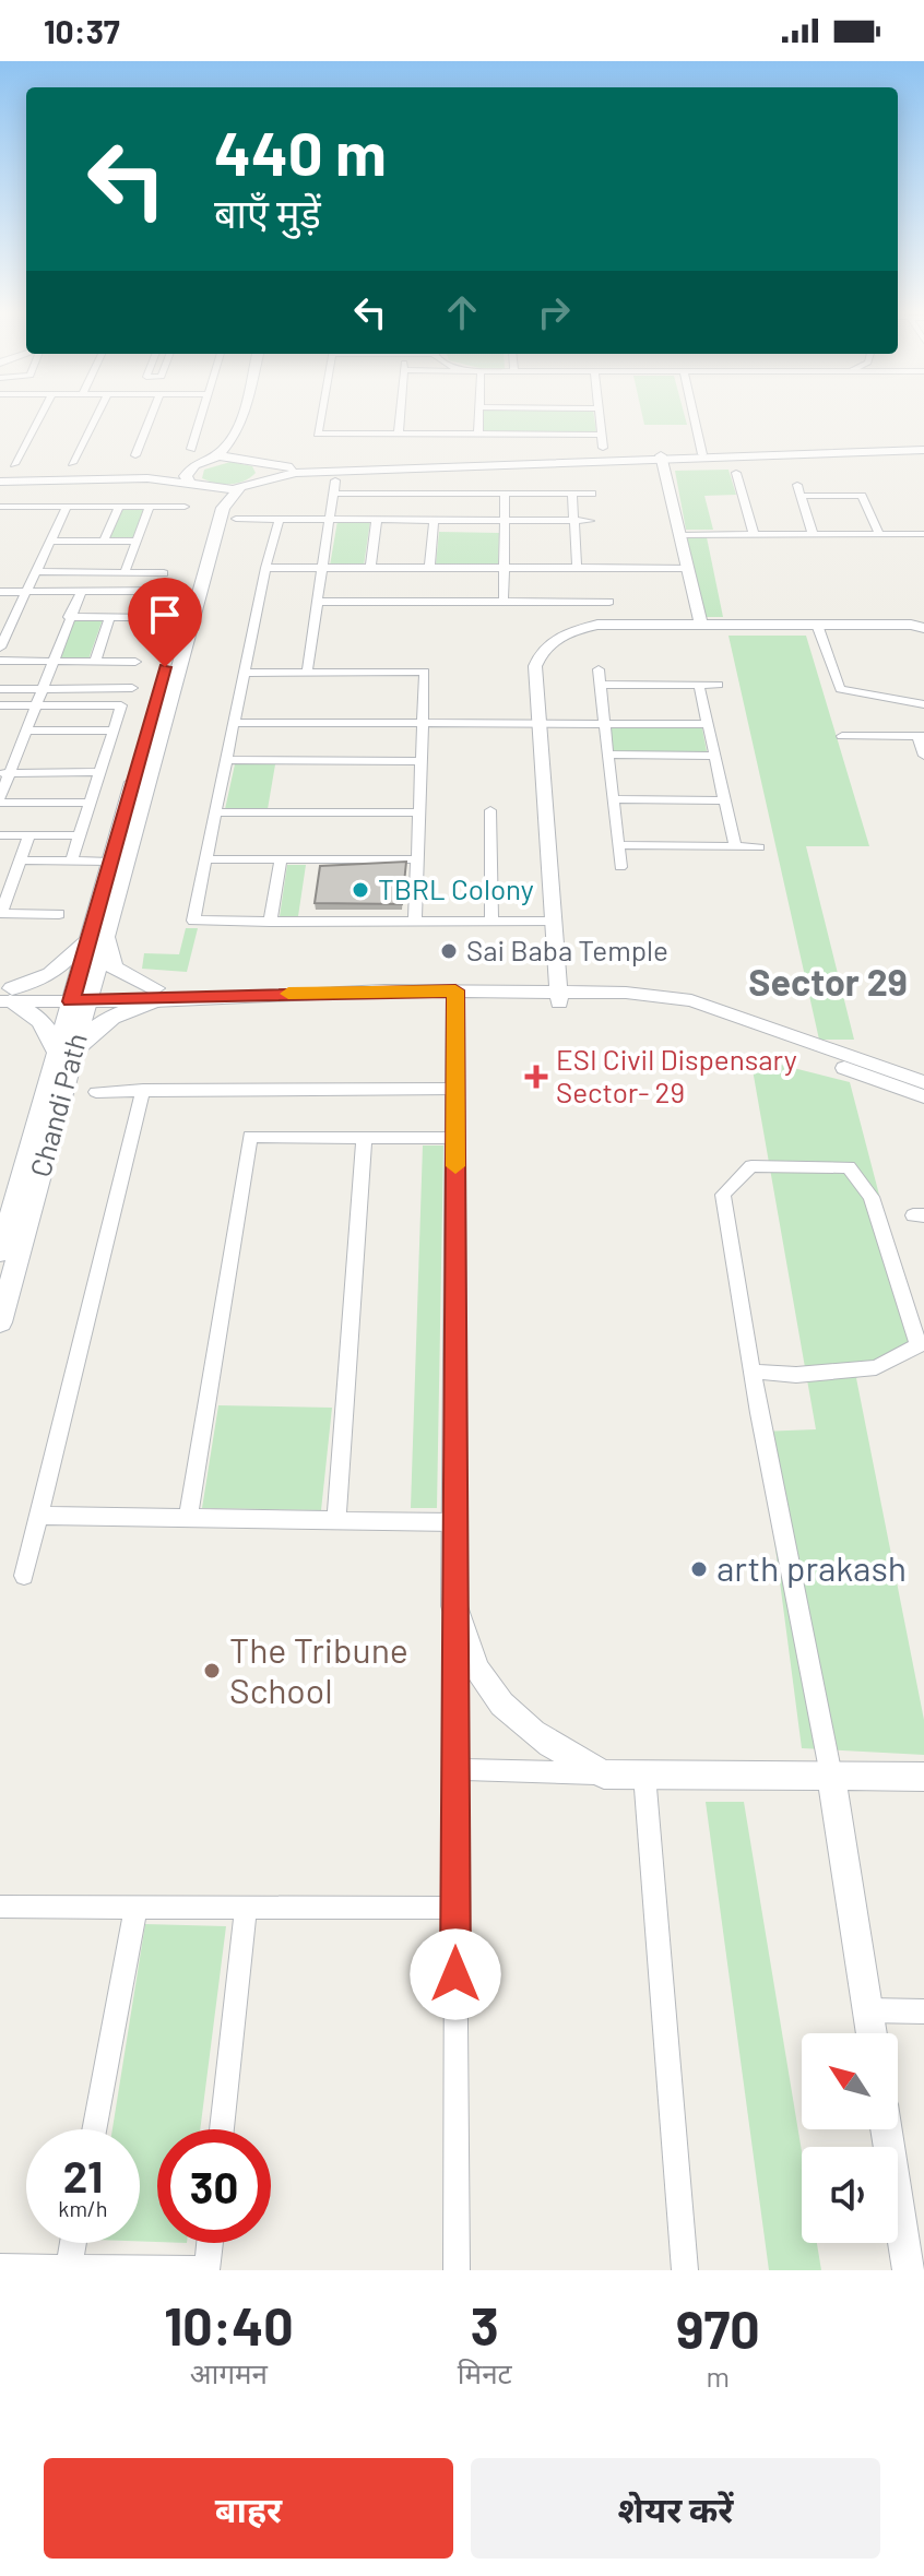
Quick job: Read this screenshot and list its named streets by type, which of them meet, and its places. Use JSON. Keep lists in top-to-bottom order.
{
  "streets": {
    "main road": ["Chandi Path"]
  },
  "districts": ["Sector 29"],
  "places": {
    "other": [
      "TBRL Colony",
      "Sai Baba Temple",
      "arth prakash",
      "The Tribune School"
    ],
    "health": ["ESI Civil Dispensary Sector- 29"]
  },
  "north": "top left",
  "page": {
    "status": "10:37",
    "turn": ["440 m", "बाएँ मुड़ें"],
    "speed": "21 km/h",
    "limit": "30",
    "eta": [
      "10:40",
      "आगमन",
      "3",
      "मिनट",
      "970",
      "m"
    ],
    "buttons": ["बाहर", "शेयर करें"]
  }
}
